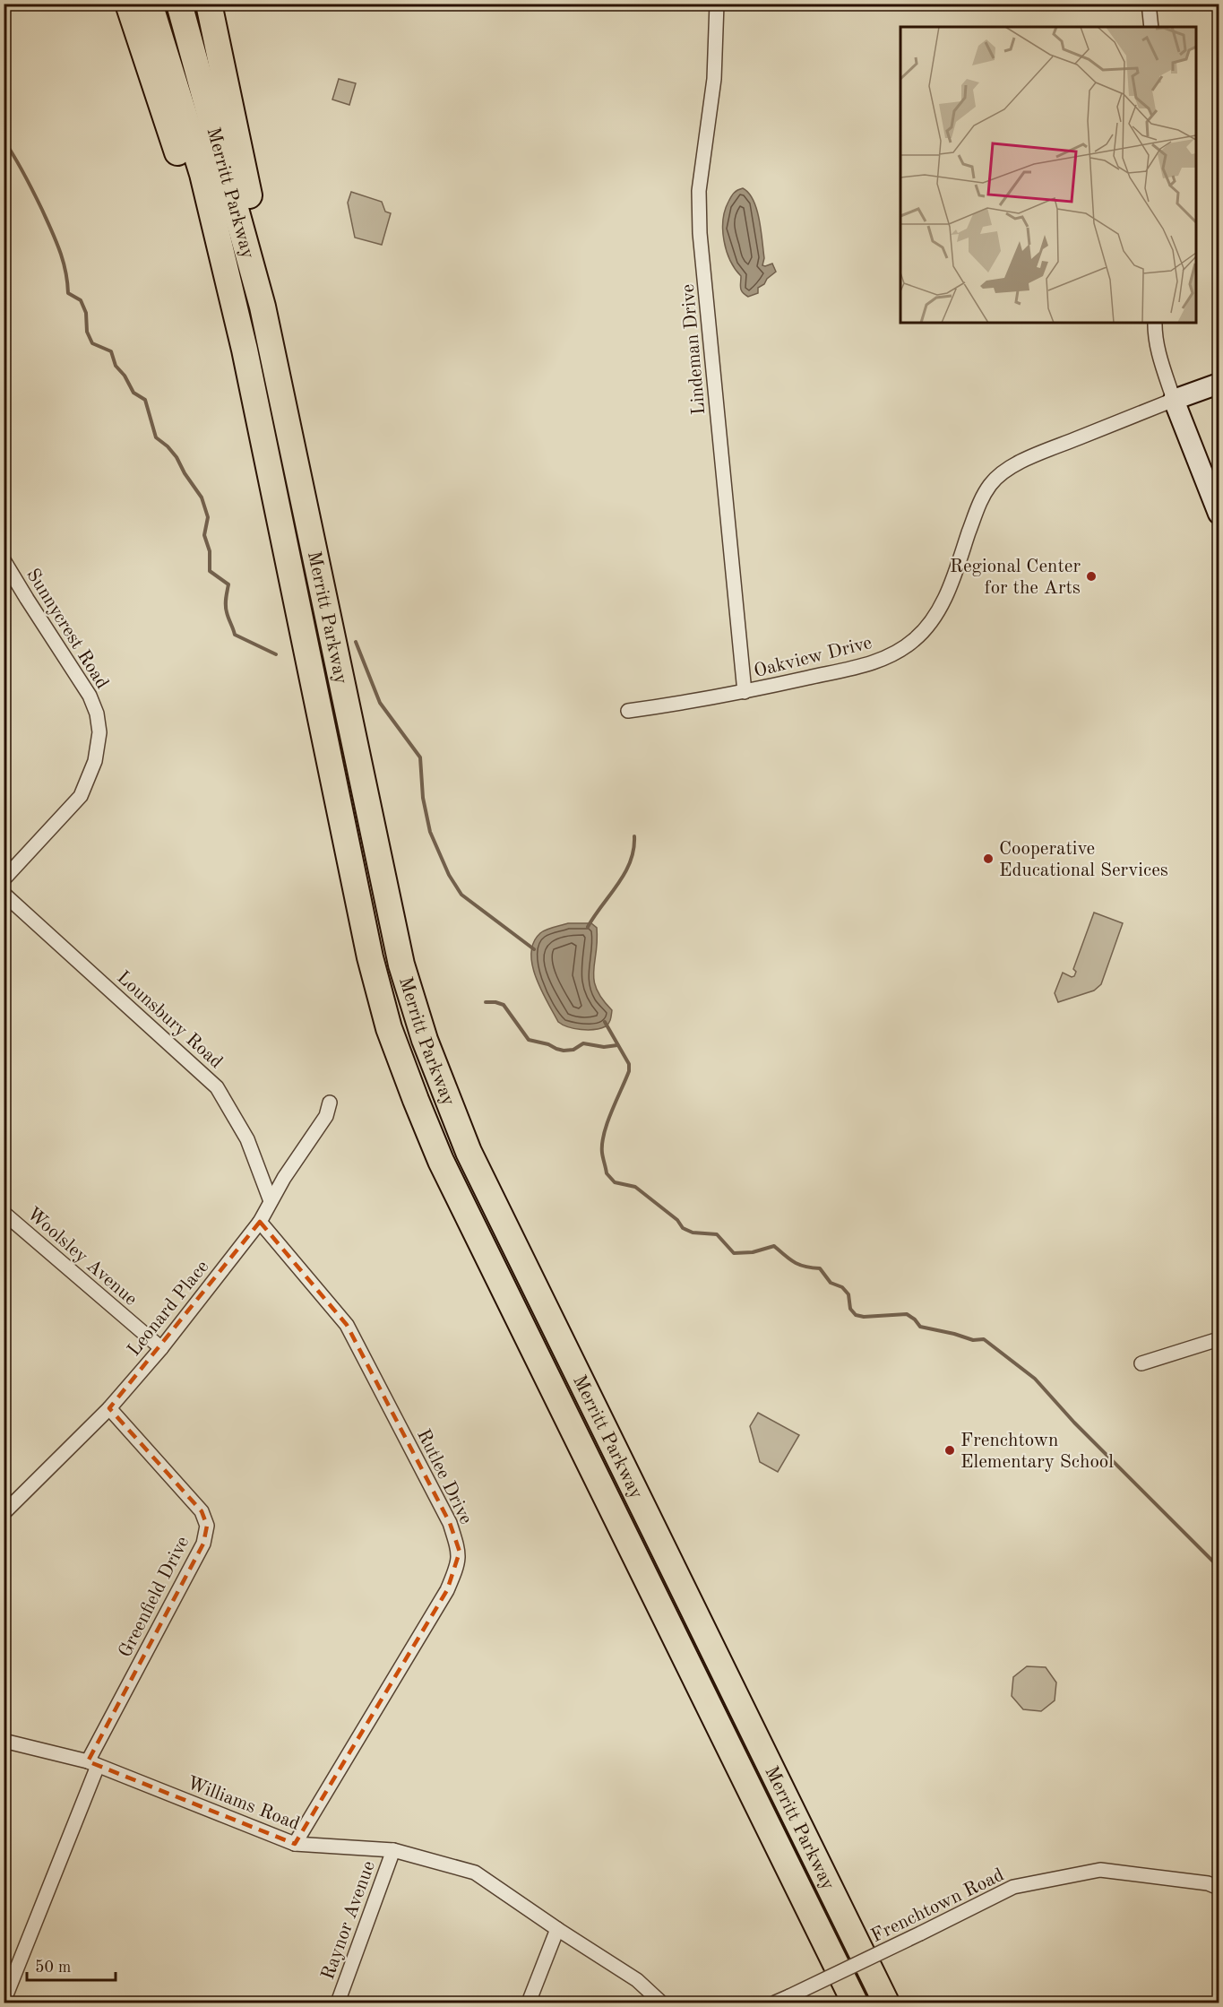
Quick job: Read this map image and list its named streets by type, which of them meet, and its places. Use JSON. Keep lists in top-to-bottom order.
{
  "streets": {
    "highway": ["Merritt Parkway"],
    "street": [
      "Lindeman Drive",
      "Sunnycrest Road",
      "Oakview Drive",
      "Lounsbury Road",
      "Woolsley Avenue",
      "Leonard Place",
      "Rutlee Drive",
      "Greenfield Drive",
      "Williams Road",
      "Frenchtown Road",
      "Raynor Avenue"
    ]
  },
  "crossings": [
    ["Lindeman Drive", "Oakview Drive"],
    ["Lounsbury Road", "Leonard Place"],
    ["Woolsley Avenue", "Leonard Place"],
    ["Leonard Place", "Rutlee Drive"],
    ["Leonard Place", "Greenfield Drive"],
    ["Rutlee Drive", "Williams Road"],
    ["Greenfield Drive", "Williams Road"],
    ["Williams Road", "Raynor Avenue"]
  ],
  "places": ["Regional Center for the Arts", "Cooperative Educational Services", "Frenchtown Elementary School"],
  "scale_bar": "50 m"
}
